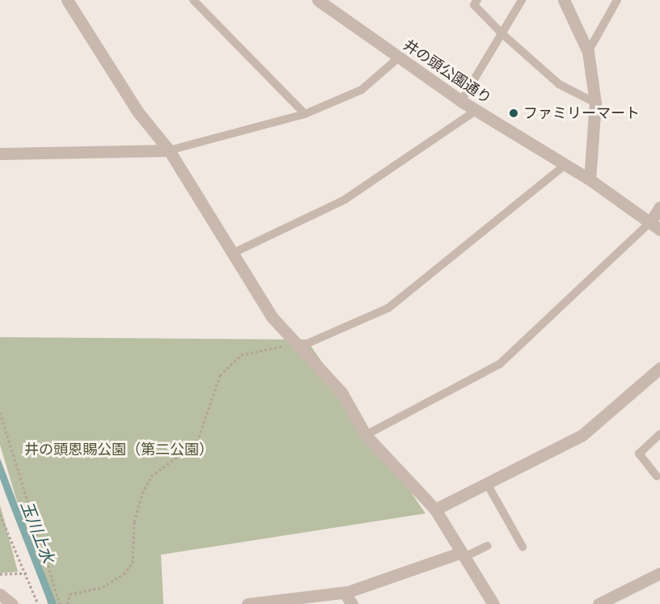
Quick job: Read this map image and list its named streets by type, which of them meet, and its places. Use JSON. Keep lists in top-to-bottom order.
{
  "streets": {
    "street": ["井の頭公園通り"]
  },
  "water": ["玉川上水"],
  "parks": ["井の頭恩賜公園（第二公園）"],
  "places": ["ファミリーマート"]
}
